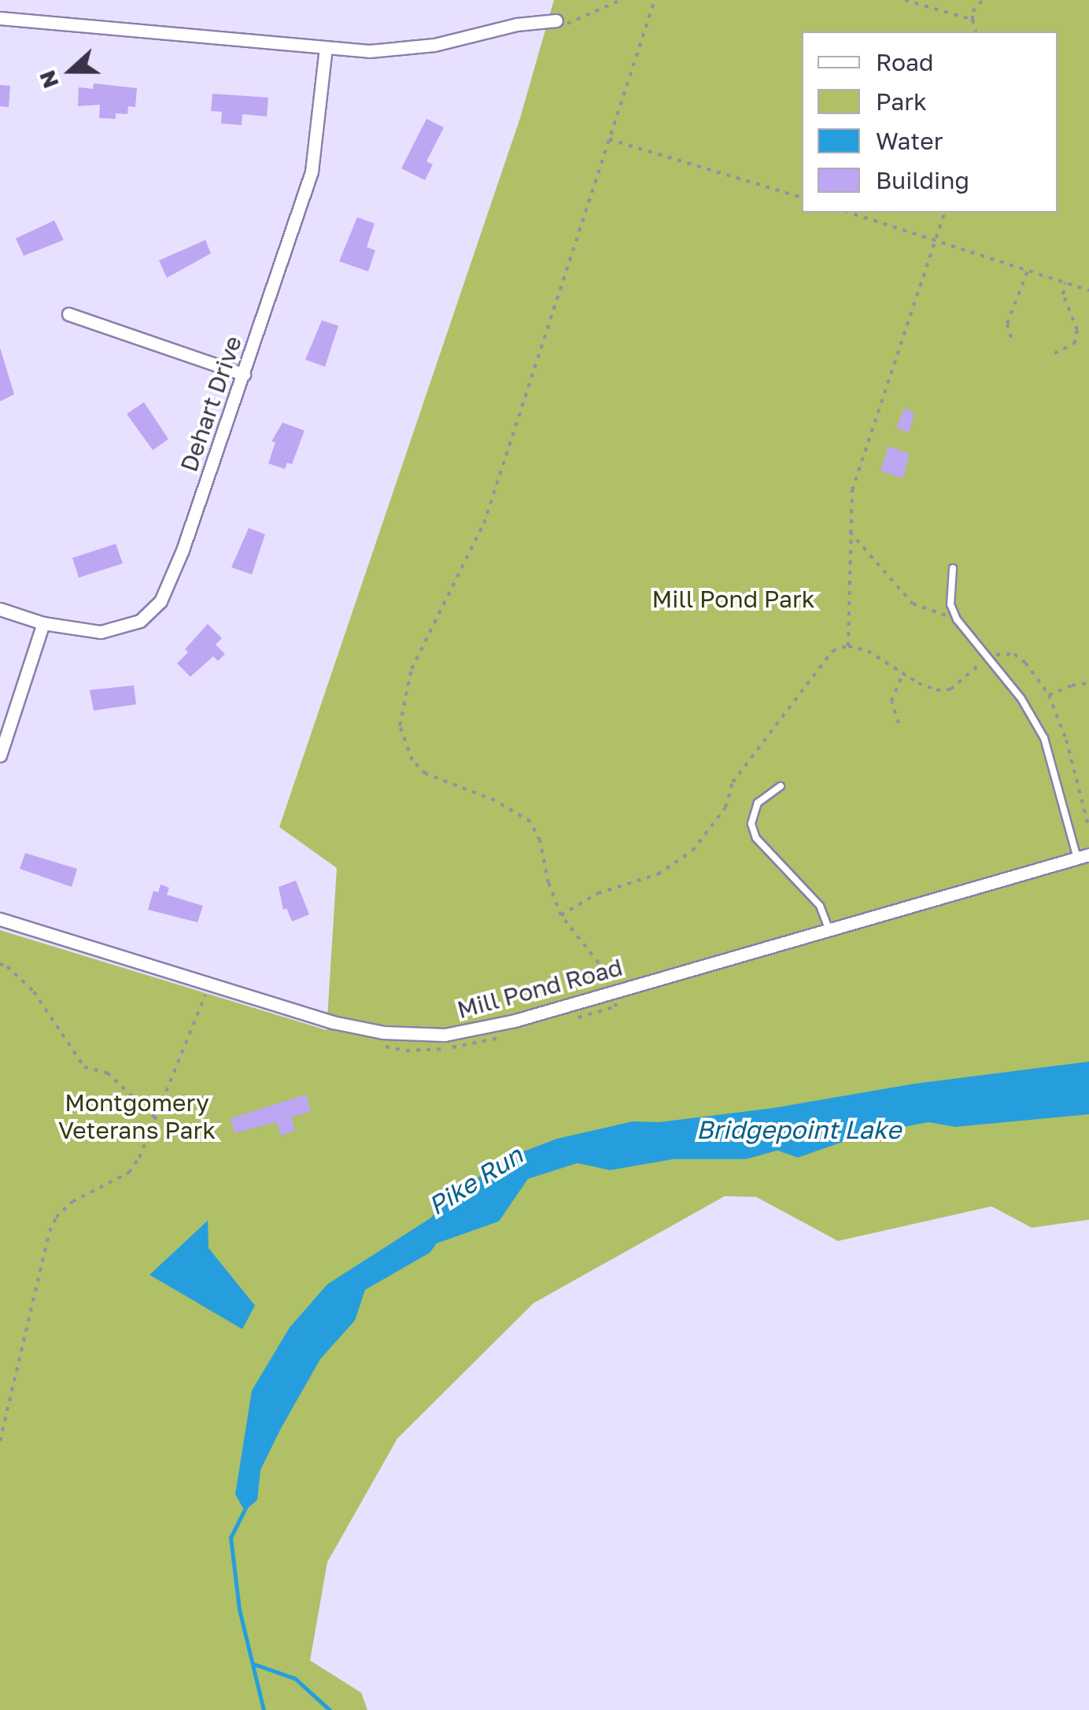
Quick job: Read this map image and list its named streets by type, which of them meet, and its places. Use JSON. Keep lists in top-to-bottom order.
{
  "streets": {
    "street": ["Dehart Drive", "Mill Pond Road"]
  },
  "water": ["Bridgepoint Lake", "Pike Run"],
  "parks": ["Mill Pond Park", "Montgomery Veterans Park"],
  "legend": [
    "Road",
    "Park",
    "Water",
    "Building"
  ],
  "north": "left"
}
